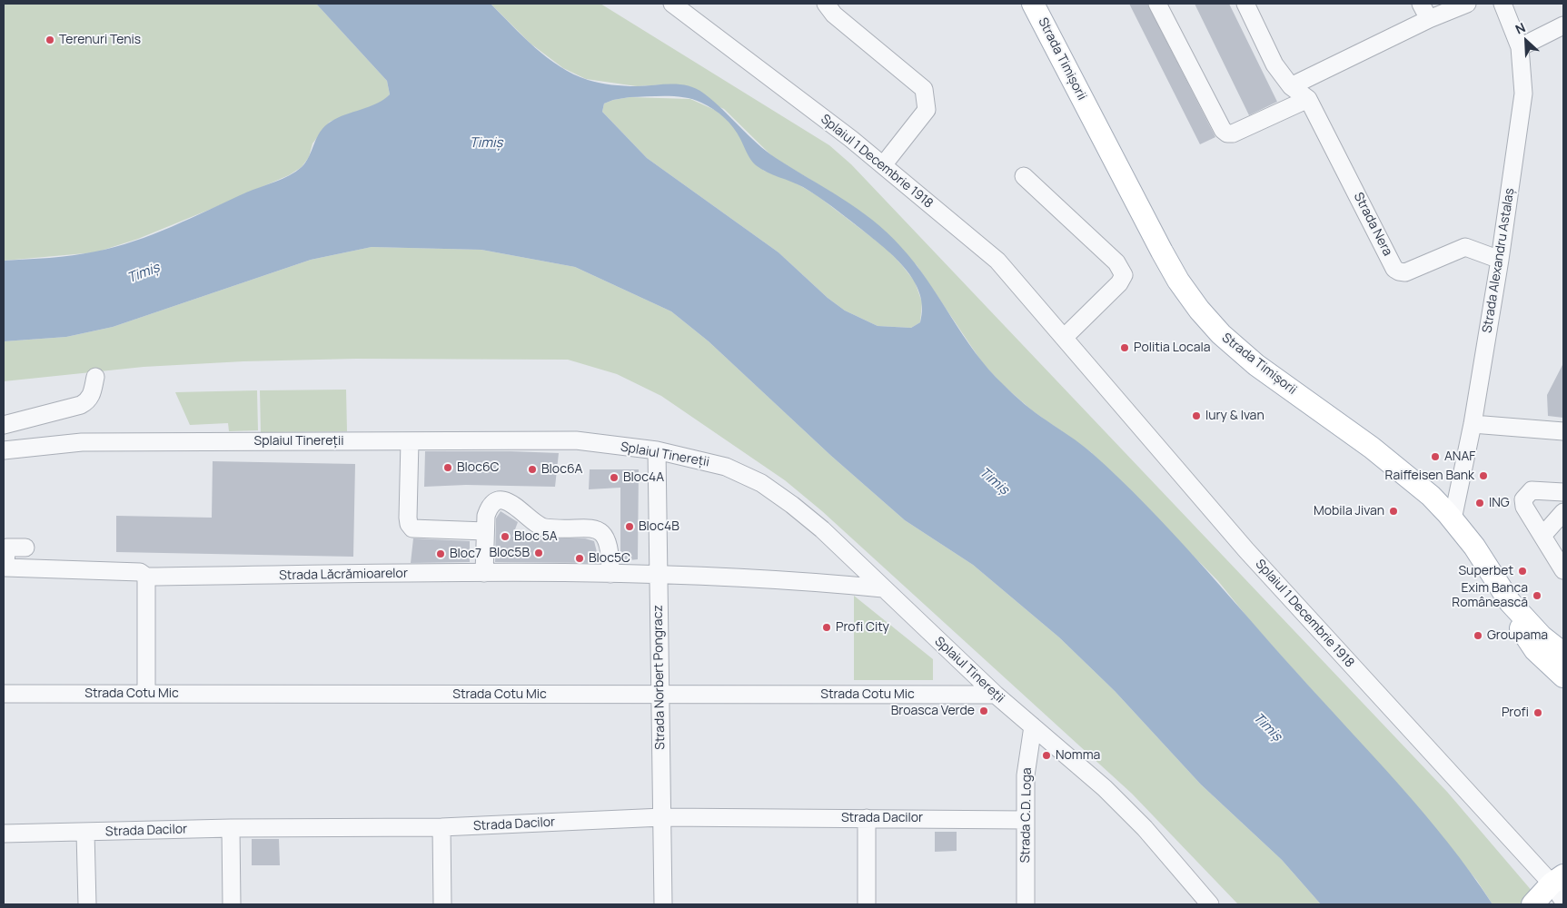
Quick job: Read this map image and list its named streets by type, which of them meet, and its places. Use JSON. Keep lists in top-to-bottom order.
{
  "streets": {
    "main road": ["Strada Timișorii"],
    "street": [
      "Splaiul 1 Decembrie 1918",
      "Strada Nera",
      "Strada Alexandru Astalaș",
      "Splaiul Tinereții",
      "Strada Lăcrămioarelor",
      "Strada Norbert Pongracz",
      "Strada Cotu Mic",
      "Strada C.D. Loga",
      "Strada Dacilor"
    ]
  },
  "crossings": [
    ["Strada Timișorii", "Strada Alexandru Astalaș"],
    ["Strada Nera", "Strada Alexandru Astalaș"],
    ["Splaiul Tinereții", "Strada Lăcrămioarelor"],
    ["Splaiul Tinereții", "Strada Norbert Pongracz"],
    ["Splaiul Tinereții", "Strada Cotu Mic"],
    ["Splaiul Tinereții", "Strada C.D. Loga"],
    ["Strada Lăcrămioarelor", "Strada Norbert Pongracz"],
    ["Strada Norbert Pongracz", "Strada Cotu Mic"],
    ["Strada Norbert Pongracz", "Strada Dacilor"],
    ["Strada C.D. Loga", "Strada Dacilor"]
  ],
  "water": ["Timiș"],
  "places": [
    "Terenuri Tenis",
    "Politia Locala",
    "Iury & Ivan",
    "ANAF",
    "Bloc6C",
    "Bloc6A",
    "Raiffeisen Bank",
    "Bloc4A",
    "ING",
    "Mobila Jivan",
    "Bloc4B",
    "Bloc 5A",
    "Bloc5B",
    "Bloc7",
    "Bloc5C",
    "Superbet",
    "Exim Banca Românească",
    "Profi City",
    "Groupama",
    "Broasca Verde",
    "Profi",
    "Nomma"
  ],
  "north": "top left"
}
